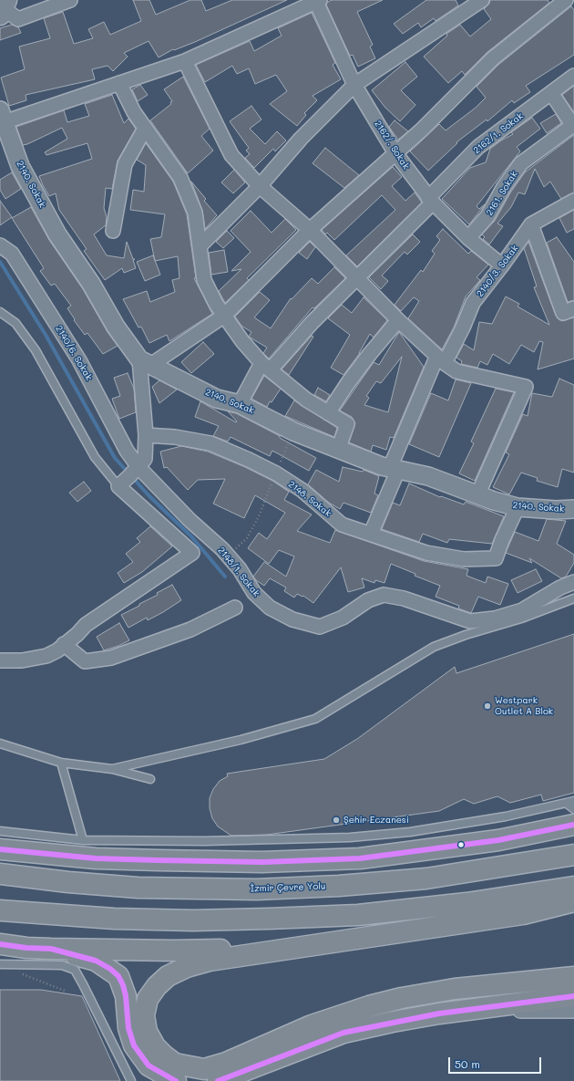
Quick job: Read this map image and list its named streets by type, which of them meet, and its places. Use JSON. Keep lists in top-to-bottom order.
{
  "streets": {
    "highway": ["İzmir Çevre Yolu"],
    "street": [
      "2162/1. Sokak",
      "2162/. Sokak",
      "2140. Sokak",
      "2161. Sokak",
      "2140/3. Sokak",
      "2140/6. Sokak",
      "2148. Sokak",
      "2148/1. Sokak"
    ]
  },
  "crossings": [
    ["2162/1. Sokak", "2162/. Sokak"],
    ["2162/1. Sokak", "2140. Sokak"],
    ["2162/. Sokak", "2161. Sokak"],
    ["2162/. Sokak", "2140/3. Sokak"],
    ["2140. Sokak", "2140/3. Sokak"],
    ["2140. Sokak", "2148. Sokak"],
    ["2140/3. Sokak", "2148. Sokak"],
    ["2140/6. Sokak", "2148/1. Sokak"]
  ],
  "places": ["Westpark Outlet A Blok", "Şehir Eczanesi"],
  "scale_bar": "50 m"
}
